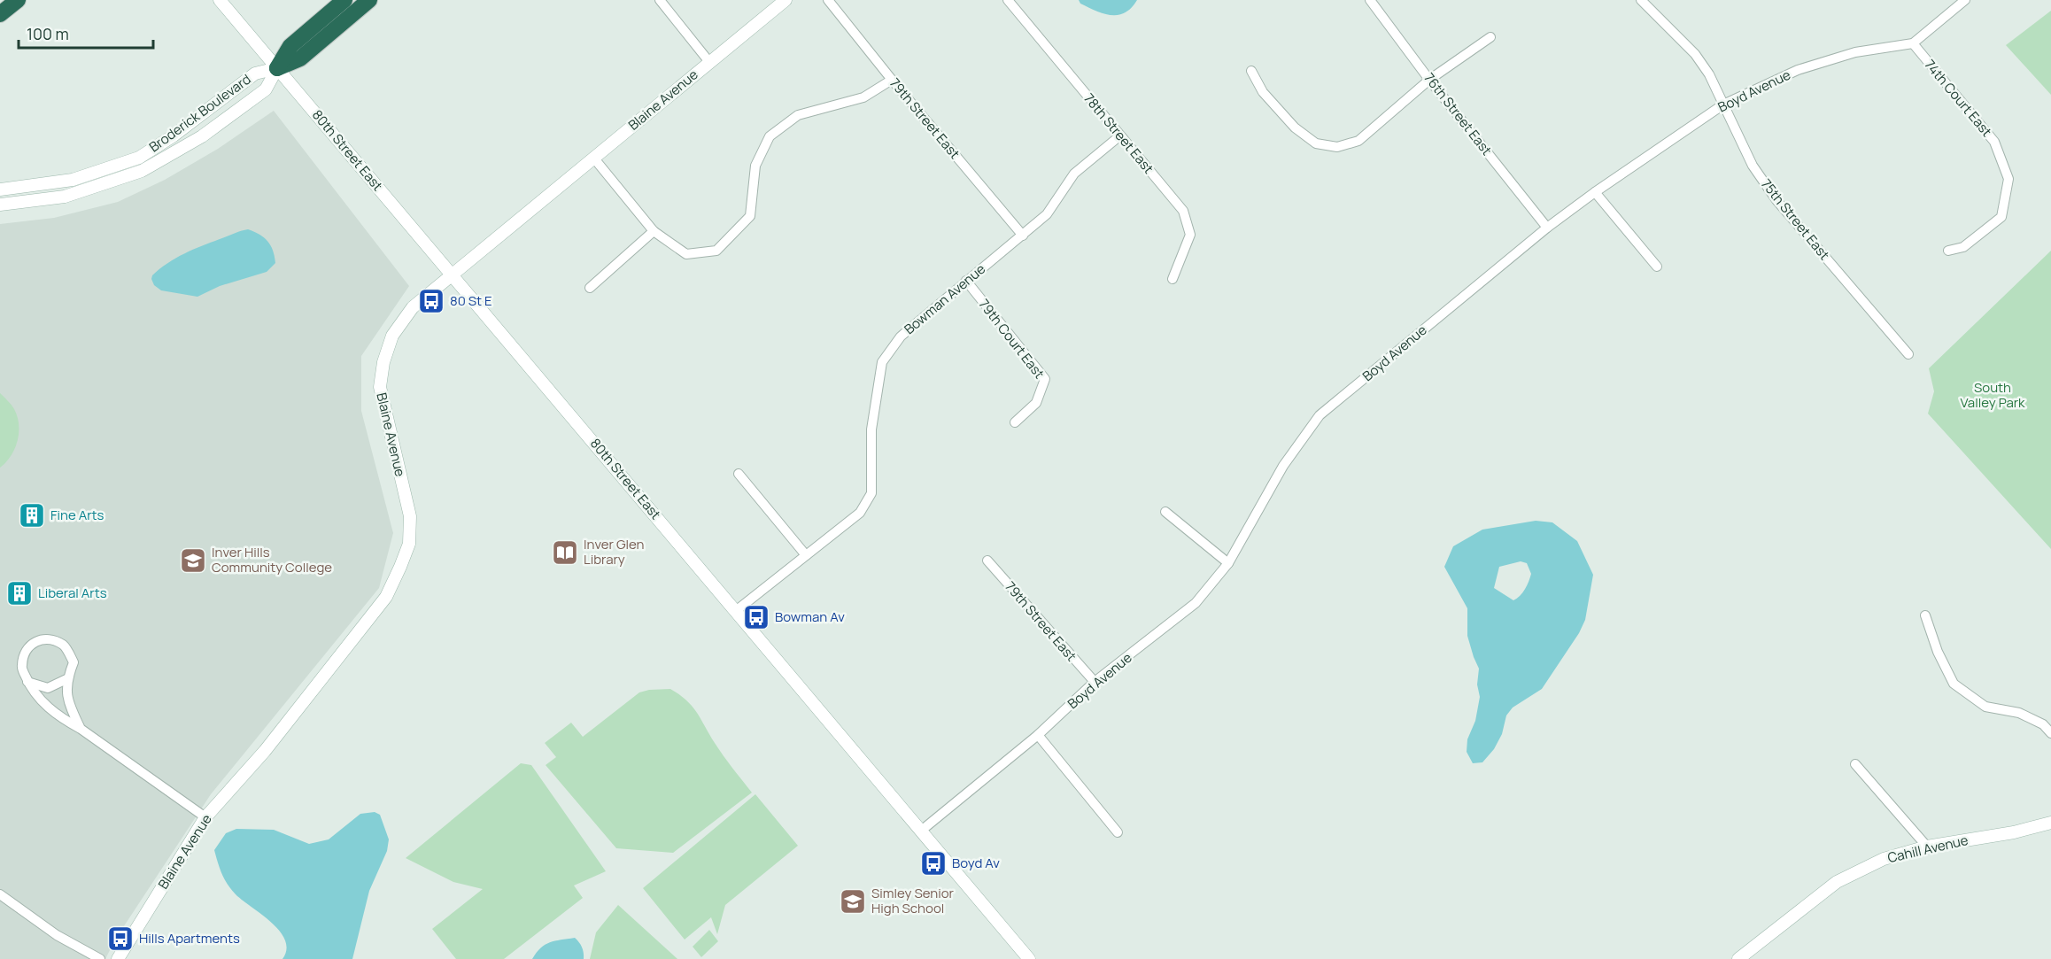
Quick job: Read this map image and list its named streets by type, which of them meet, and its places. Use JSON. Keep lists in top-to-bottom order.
{
  "streets": {
    "street": [
      "Boyd Avenue",
      "74th Court East",
      "Blaine Avenue",
      "Broderick Boulevard",
      "76th Street East",
      "79th Street East",
      "78th Street East",
      "80th Street East",
      "75th Street East",
      "Bowman Avenue",
      "79th Court East",
      "Cahill Avenue"
    ]
  },
  "crossings": [
    ["Boyd Avenue", "74th Court East"],
    ["Boyd Avenue", "76th Street East"],
    ["Boyd Avenue", "79th Street East"],
    ["Boyd Avenue", "80th Street East"],
    ["Boyd Avenue", "75th Street East"],
    ["Blaine Avenue", "80th Street East"],
    ["Broderick Boulevard", "80th Street East"],
    ["79th Street East", "Bowman Avenue"],
    ["78th Street East", "Bowman Avenue"],
    ["80th Street East", "Bowman Avenue"],
    ["Bowman Avenue", "79th Court East"]
  ],
  "parks": ["South Valley Park"],
  "places": {
    "bus stop": [
      "80 St E",
      "Bowman Av",
      "Boyd Av",
      "Hills Apartments"
    ],
    "building": ["Fine Arts", "Liberal Arts"],
    "library": ["Inver Glen Library"],
    "school or university": ["Inver Hills Community College", "Simley Senior High School"]
  },
  "scale_bar": "100 m"
}
